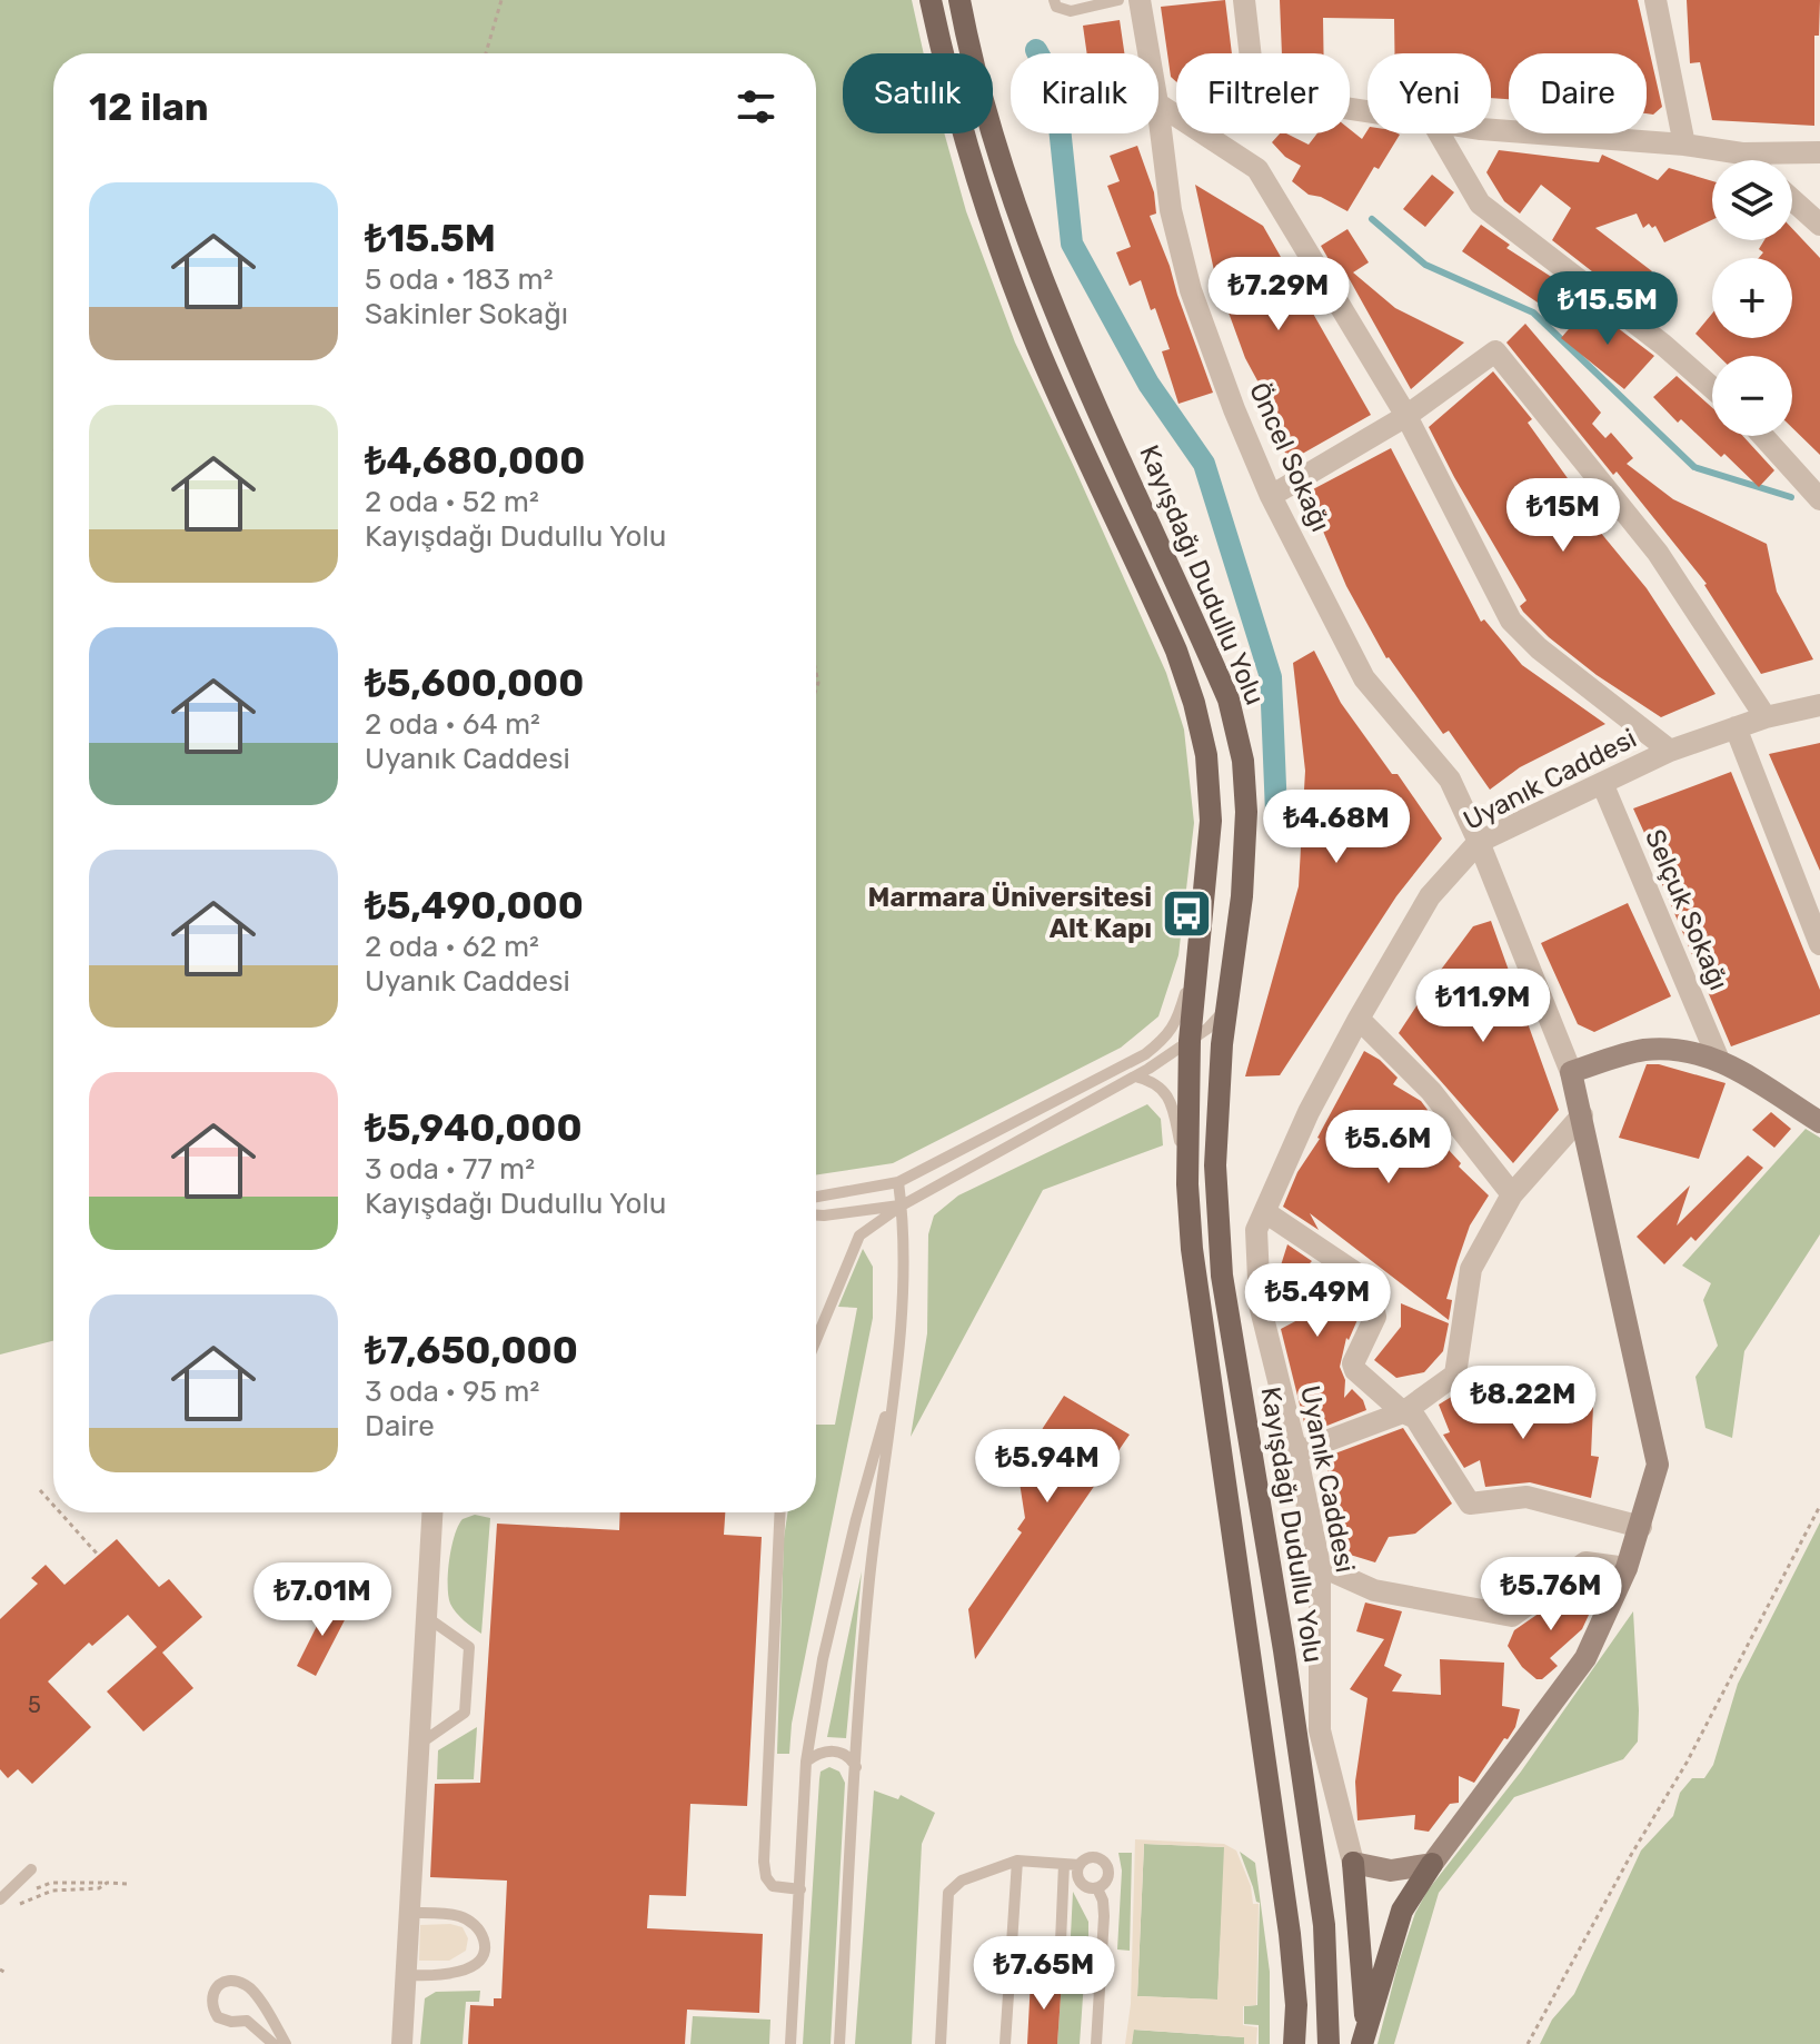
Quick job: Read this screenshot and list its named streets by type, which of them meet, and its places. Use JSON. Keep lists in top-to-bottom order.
{
  "streets": {
    "main road": ["Kayışdağı Dudullu Yolu"],
    "street": ["Öncel Sokağı", "Uyanık Caddesi", "Selçuk Sokağı"]
  },
  "crossings": [
    ["Öncel Sokağı", "Uyanık Caddesi"],
    ["Uyanık Caddesi", "Selçuk Sokağı"]
  ],
  "places": {
    "bus stop": ["Marmara Üniversitesi Alt Kapı"]
  },
  "house_numbers": ["5"],
  "page": {
    "chip": [
      "Satılık",
      "Kiralık",
      "Filtreler",
      "Yeni",
      "Daire"
    ],
    "heading": "12 ilan",
    "map_buttons": ["+", "−"],
    "list": [
      {
        "name": "₺15.5M",
        "note": "5 oda · 183 m² · Sakinler Sokağı"
      },
      {
        "name": "₺4,680,000",
        "note": "2 oda · 52 m² · Kayışdağı Dudullu Yolu"
      },
      {
        "name": "₺5,600,000",
        "note": "2 oda · 64 m² · Uyanık Caddesi"
      },
      {
        "name": "₺5,490,000",
        "note": "2 oda · 62 m² · Uyanık Caddesi"
      },
      {
        "name": "₺5,940,000",
        "note": "3 oda · 77 m² · Kayışdağı Dudullu Yolu"
      },
      {
        "name": "₺7,650,000",
        "note": "3 oda · 95 m² · Daire"
      }
    ],
    "price": [
      "₺7.29M",
      "₺15.5M",
      "₺15M",
      "₺4.68M",
      "₺11.9M",
      "₺5.6M",
      "₺5.49M",
      "₺8.22M",
      "₺5.94M",
      "₺5.76M",
      "₺7.01M",
      "₺7.65M"
    ]
  }
}
